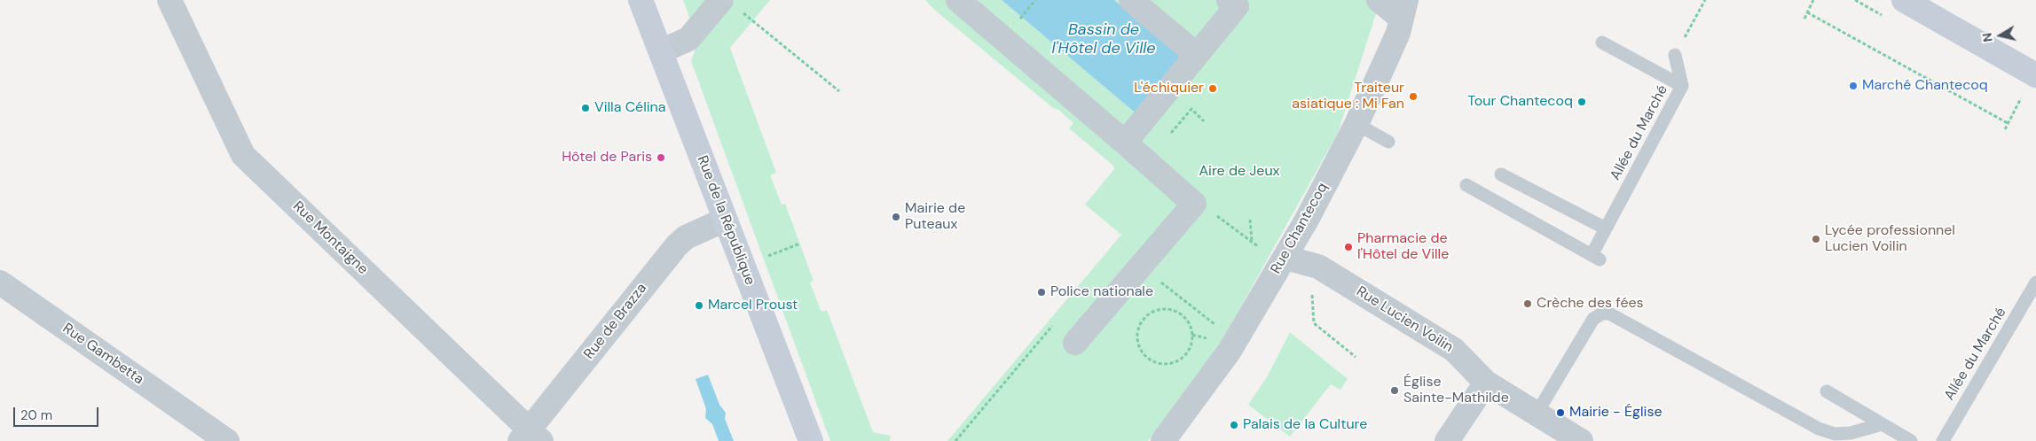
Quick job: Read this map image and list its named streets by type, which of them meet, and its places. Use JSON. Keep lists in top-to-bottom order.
{
  "streets": {
    "street": [
      "Rue de la République",
      "Rue Chantecoq",
      "Rue Montaigne",
      "Rue Lucien Voilin",
      "Rue de Brazza",
      "Rue Gambetta"
    ],
    "lane": ["Allée du Marché"]
  },
  "crossings": [
    ["Rue de la République", "Rue de Brazza"],
    ["Rue Chantecoq", "Rue Lucien Voilin"],
    ["Rue Montaigne", "Rue de Brazza"]
  ],
  "water": ["Bassin de l'Hôtel de Ville"],
  "parks": ["Aire de Jeux"],
  "places": [
    "Marché Chantecoq",
    "L'échiquier",
    "Traiteur asiatique : Mi Fan",
    "Tour Chantecoq",
    "Villa Célina",
    "Hôtel de Paris",
    "Mairie de Puteaux",
    "Lycée professionnel Lucien Voilin",
    "Pharmacie de l'Hôtel de Ville",
    "Police nationale",
    "Crèche des fées",
    "Marcel Proust",
    "Église Sainte-Mathilde",
    "Mairie - Église",
    "Palais de la Culture"
  ],
  "scale_bar": "20 m",
  "north": "left"
}
